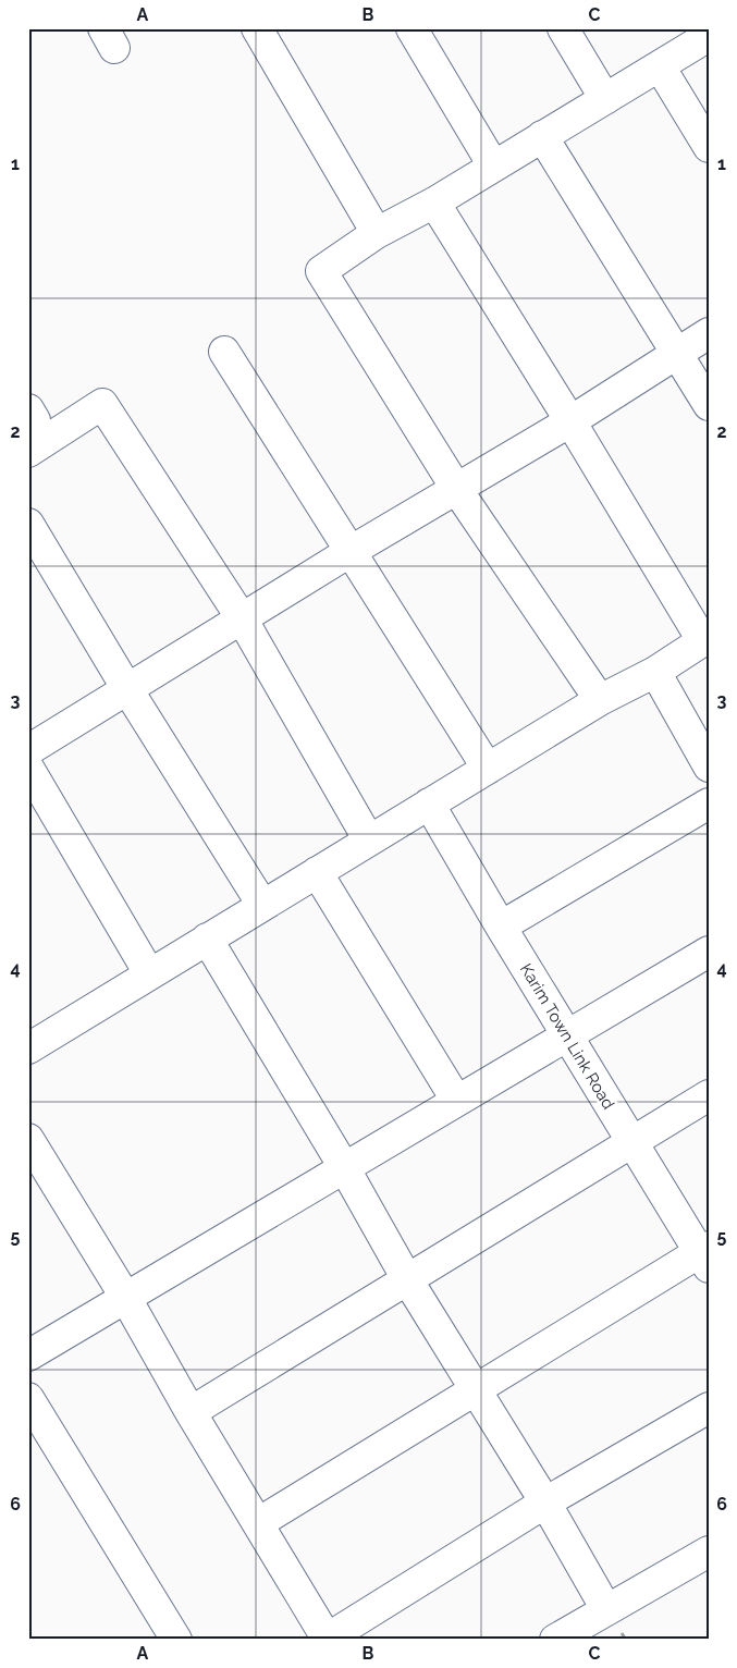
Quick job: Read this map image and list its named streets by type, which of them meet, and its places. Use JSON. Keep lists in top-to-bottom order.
{
  "streets": {
    "street": ["Karim Town Link Road"]
  },
  "grid": {
    "columns": ["A", "B", "C"],
    "rows": [
      "1",
      "2",
      "3",
      "4",
      "5",
      "6"
    ]
  }
}
